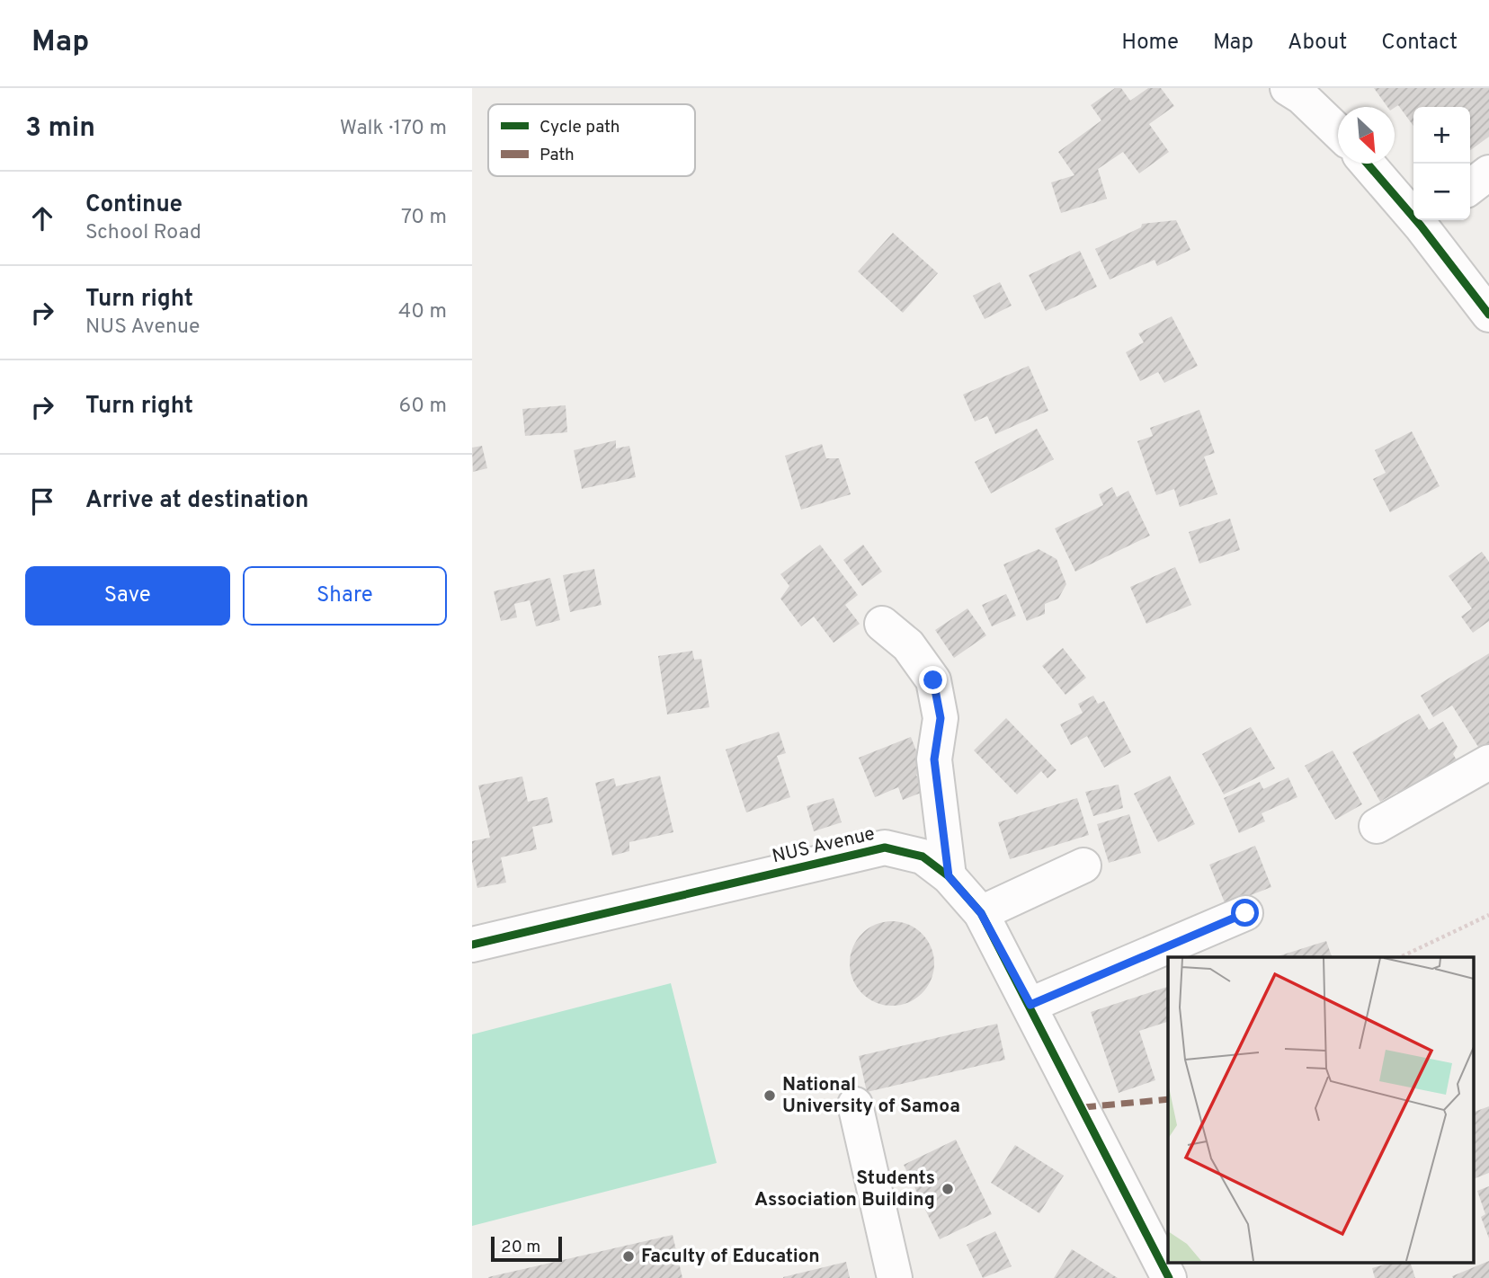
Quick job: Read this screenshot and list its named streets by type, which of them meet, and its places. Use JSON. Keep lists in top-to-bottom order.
{
  "streets": {
    "street": ["NUS Avenue"]
  },
  "places": ["National University of Samoa", "Students Association Building", "Faculty of Education"],
  "legend": ["Cycle path", "Path"],
  "scale_bar": "20 m",
  "north": "bottom right",
  "page": {
    "header": "Map",
    "nav": [
      "Home",
      "Map",
      "About",
      "Contact"
    ],
    "heading": ["3 min", "Walk · 170 m"],
    "map_buttons": ["+", "−"],
    "list": [
      ["Continue", "School Road", "70 m"],
      ["Turn right", "NUS Avenue", "40 m"],
      ["Turn right", "60 m"],
      "Arrive at destination"
    ],
    "buttons": ["Save", "Share"],
    "scale": "20 m"
  }
}
